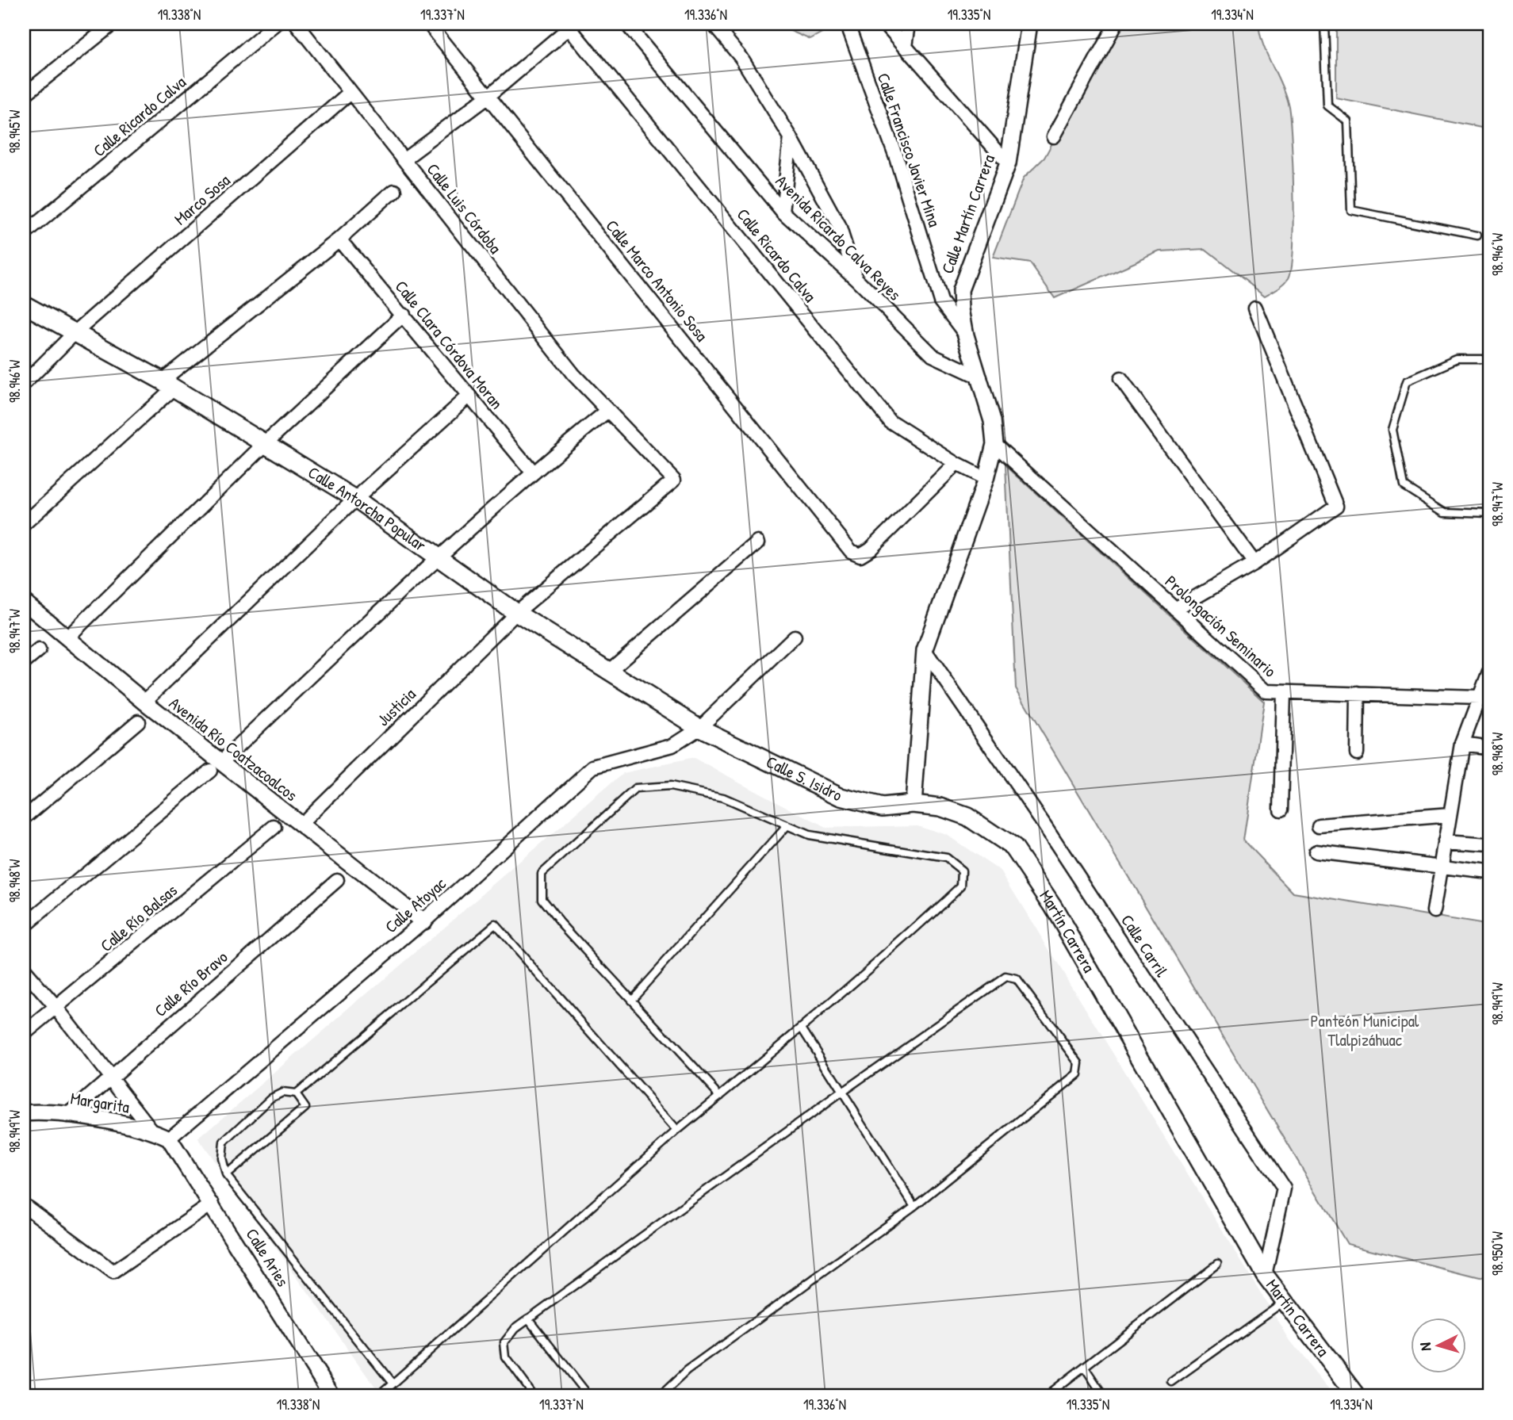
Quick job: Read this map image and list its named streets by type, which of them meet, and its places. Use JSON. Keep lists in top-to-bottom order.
{
  "streets": {
    "main road": ["Calle Antorcha Popular", "Calle S. Isidro", "Martín Carrera"],
    "street": [
      "Calle Ricardo Calva",
      "Calle Francisco Javier Mina",
      "Marco Sosa",
      "Calle Luis Córdoba",
      "Calle Martín Carrera",
      "Avenida Ricardo Calva Reyes",
      "Calle Marco Antonio Sosa",
      "Calle Clara Córdova Moran",
      "Prolongación Seminario",
      "Justicia",
      "Avenida Río Coatzacoalcos",
      "Calle Atoyac",
      "Calle Río Balsas",
      "Calle Carril",
      "Calle Río Bravo",
      "Margarita",
      "Calle Aries"
    ]
  },
  "crossings": [
    ["Calle Ricardo Calva", "Calle Martín Carrera"],
    ["Calle Ricardo Calva", "Calle Marco Antonio Sosa"],
    ["Calle Francisco Javier Mina", "Calle Martín Carrera"],
    ["Marco Sosa", "Calle Luis Córdoba"],
    ["Marco Sosa", "Calle Antorcha Popular"],
    ["Calle Luis Córdoba", "Justicia"],
    ["Calle Martín Carrera", "Avenida Ricardo Calva Reyes"],
    ["Calle Martín Carrera", "Prolongación Seminario"],
    ["Calle Antorcha Popular", "Justicia"],
    ["Calle Antorcha Popular", "Calle S. Isidro"],
    ["Calle Antorcha Popular", "Calle Atoyac"],
    ["Justicia", "Avenida Río Coatzacoalcos"],
    ["Avenida Río Coatzacoalcos", "Calle Atoyac"],
    ["Calle S. Isidro", "Calle Atoyac"],
    ["Calle S. Isidro", "Martín Carrera"],
    ["Calle Atoyac", "Margarita"],
    ["Calle Atoyac", "Calle Aries"],
    ["Martín Carrera", "Calle Carril"],
    ["Calle Río Bravo", "Margarita"],
    ["Margarita", "Calle Aries"]
  ],
  "parks": ["Panteón Municipal Tlalpizáhuac"],
  "north": "left",
  "coordinates": [
    "19.338°N",
    "19.337°N",
    "19.336°N",
    "19.335°N",
    "19.334°N",
    "98.945°W",
    "98.946°W",
    "98.947°W",
    "98.948°W",
    "98.949°W",
    "98.950°W"
  ]
}
